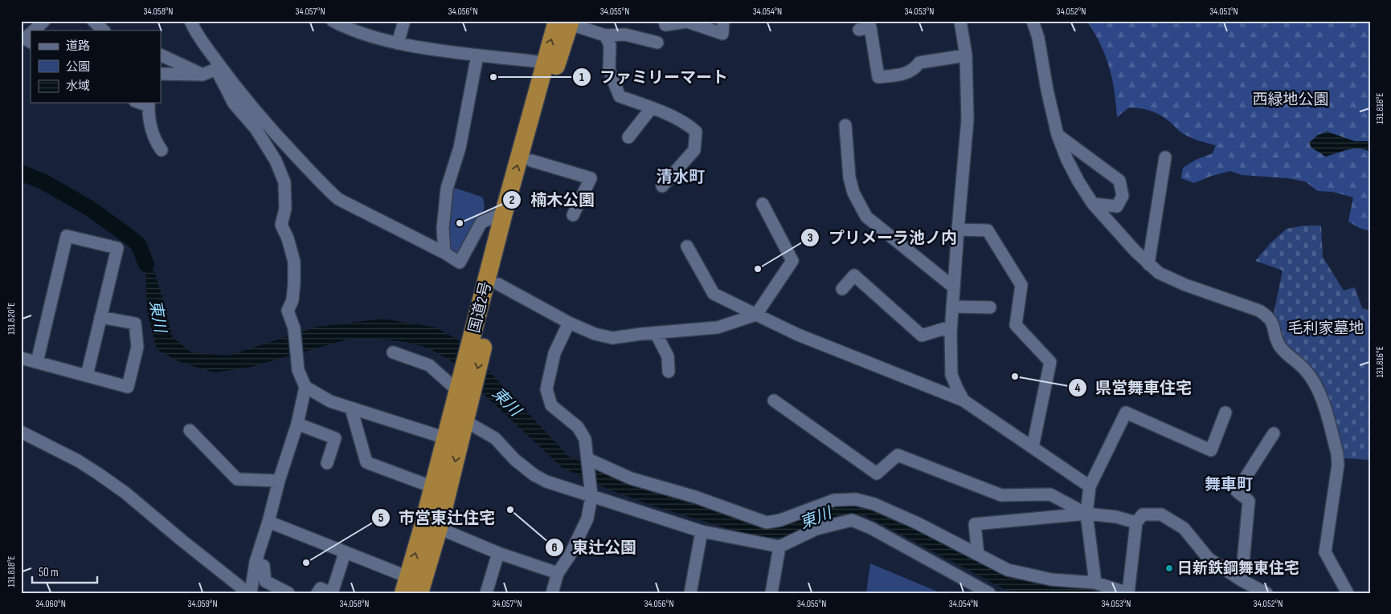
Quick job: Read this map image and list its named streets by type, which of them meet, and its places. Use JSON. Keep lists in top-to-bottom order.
{
  "streets": {
    "highway": ["国道2号"]
  },
  "districts": ["清水町", "舞車町"],
  "water": ["東川"],
  "parks": ["西緑地公園", "毛利家墓地"],
  "places": [
    "ファミリーマート",
    "楠木公園",
    "プリメーラ池ノ内",
    "県営舞車住宅",
    "東辻公園",
    "市営東辻住宅",
    "日新鉄鋼舞東住宅"
  ],
  "legend": ["道路", "公園", "水域"],
  "scale_bar": "50 m",
  "coordinates": [
    "34.058°N",
    "34.057°N",
    "34.056°N",
    "34.055°N",
    "34.054°N",
    "34.053°N",
    "34.052°N",
    "34.051°N",
    "131.818°E",
    "131.820°E",
    "131.816°E",
    "34.060°N",
    "34.059°N"
  ]
}
